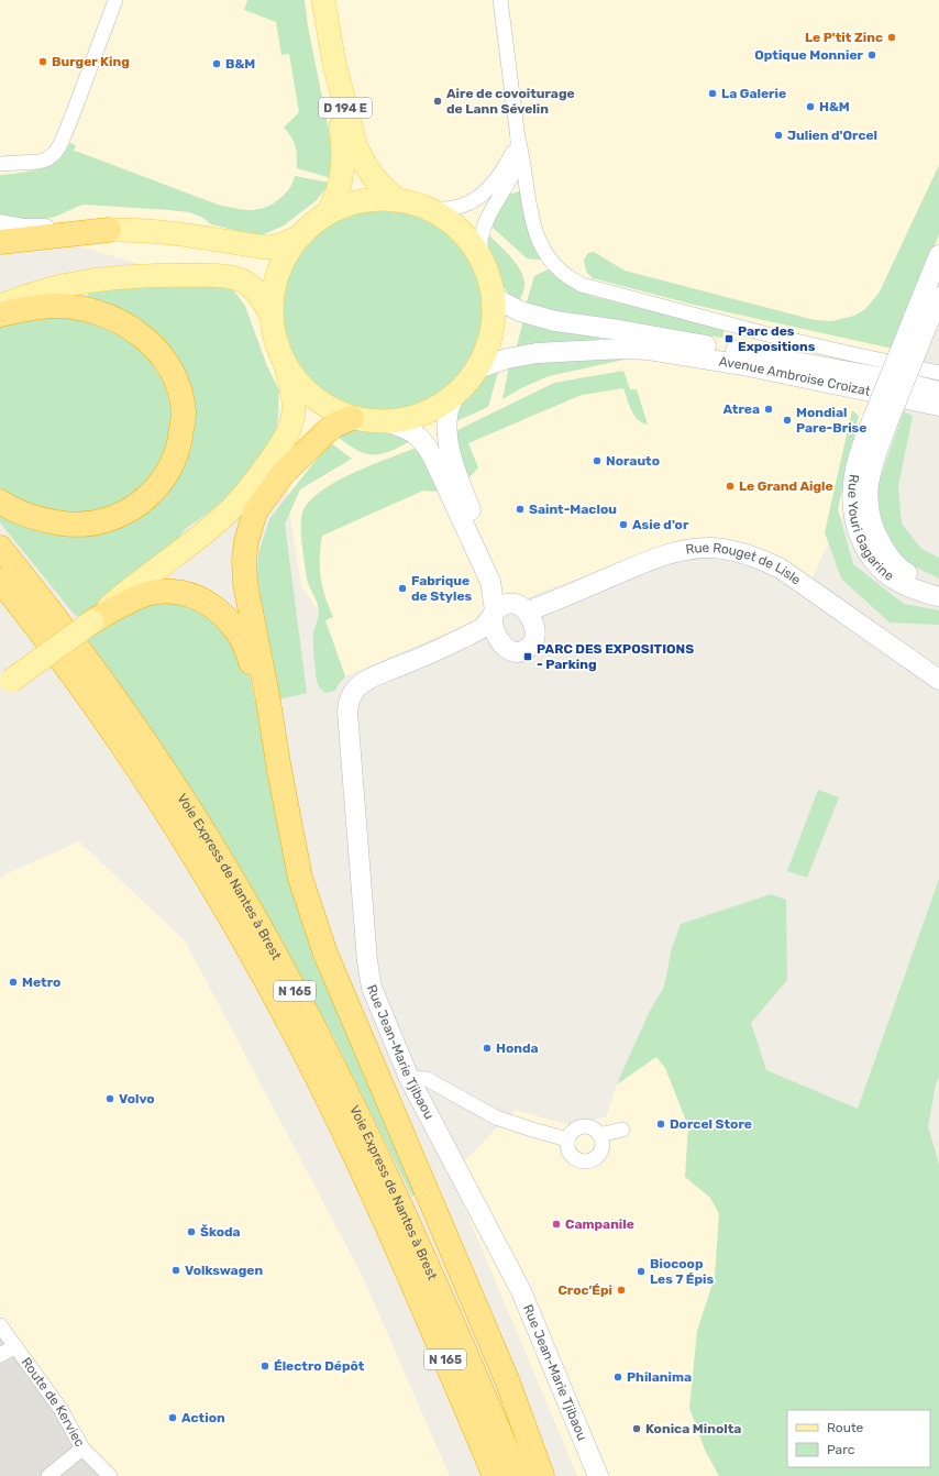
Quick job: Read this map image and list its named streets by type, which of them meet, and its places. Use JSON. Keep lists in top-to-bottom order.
{
  "streets": {
    "highway": ["Voie Express de Nantes à Brest", "N 165"],
    "main road": ["D 194 E"],
    "street": [
      "Avenue Ambroise Croizat",
      "Rue Youri Gagarine",
      "Rue Rouget de Lisle",
      "Rue Jean-Marie Tjibaou",
      "Route de Kerviec"
    ]
  },
  "crossings": [
    ["Rue Rouget de Lisle", "Rue Jean-Marie Tjibaou"],
    ["Voie Express de Nantes à Brest", "N 165"]
  ],
  "places": {
    "other": [
      "Le P'tit Zinc",
      "Optique Monnier",
      "Burger King",
      "B&M",
      "La Galerie",
      "Aire de covoiturage de Lann Sévelin",
      "H&M",
      "Julien d'Orcel",
      "Atrea",
      "Mondial Pare-Brise",
      "Norauto",
      "Le Grand Aigle",
      "Saint-Maclou",
      "Asie d'or",
      "Fabrique de Styles",
      "Metro",
      "Honda",
      "Volvo",
      "Dorcel Store",
      "Campanile",
      "Škoda",
      "Volkswagen",
      "Biocoop Les 7 Épis",
      "Croc'Épi",
      "Électro Dépôt",
      "Philanima",
      "Action",
      "Konica Minolta"
    ],
    "transit": ["Parc des Expositions", "PARC DES EXPOSITIONS - Parking"]
  },
  "legend": ["Route", "Parc"]
}
